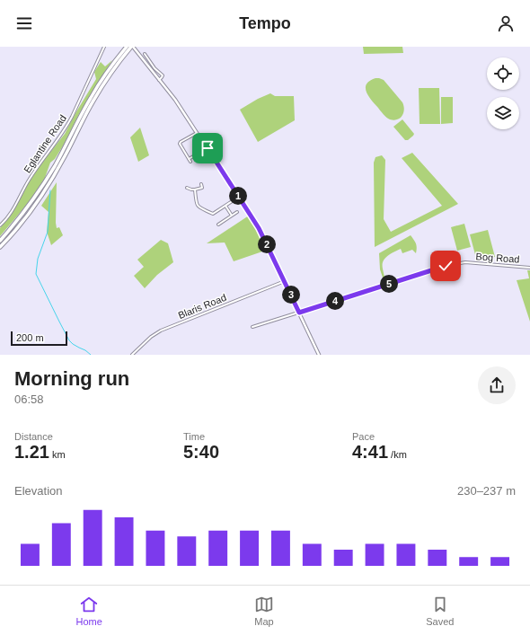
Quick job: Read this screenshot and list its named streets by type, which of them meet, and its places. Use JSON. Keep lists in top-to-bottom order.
{
  "streets": {
    "street": ["Eglantine Road", "Bog Road", "Blaris Road"]
  },
  "scale_bar": "200 m",
  "page": {
    "header": "Tempo",
    "pins": [
      "1",
      "2",
      "5",
      "3",
      "4"
    ],
    "scale": "200 m",
    "heading": ["Morning run", "06:58"],
    "stats": [
      ["Distance", "1.21 km"],
      ["Time", "5:40"],
      ["Pace", "4:41 /km"]
    ],
    "chart": ["Elevation", "230–237 m"],
    "tabs": ["Home", "Map", "Saved"]
  }
}
